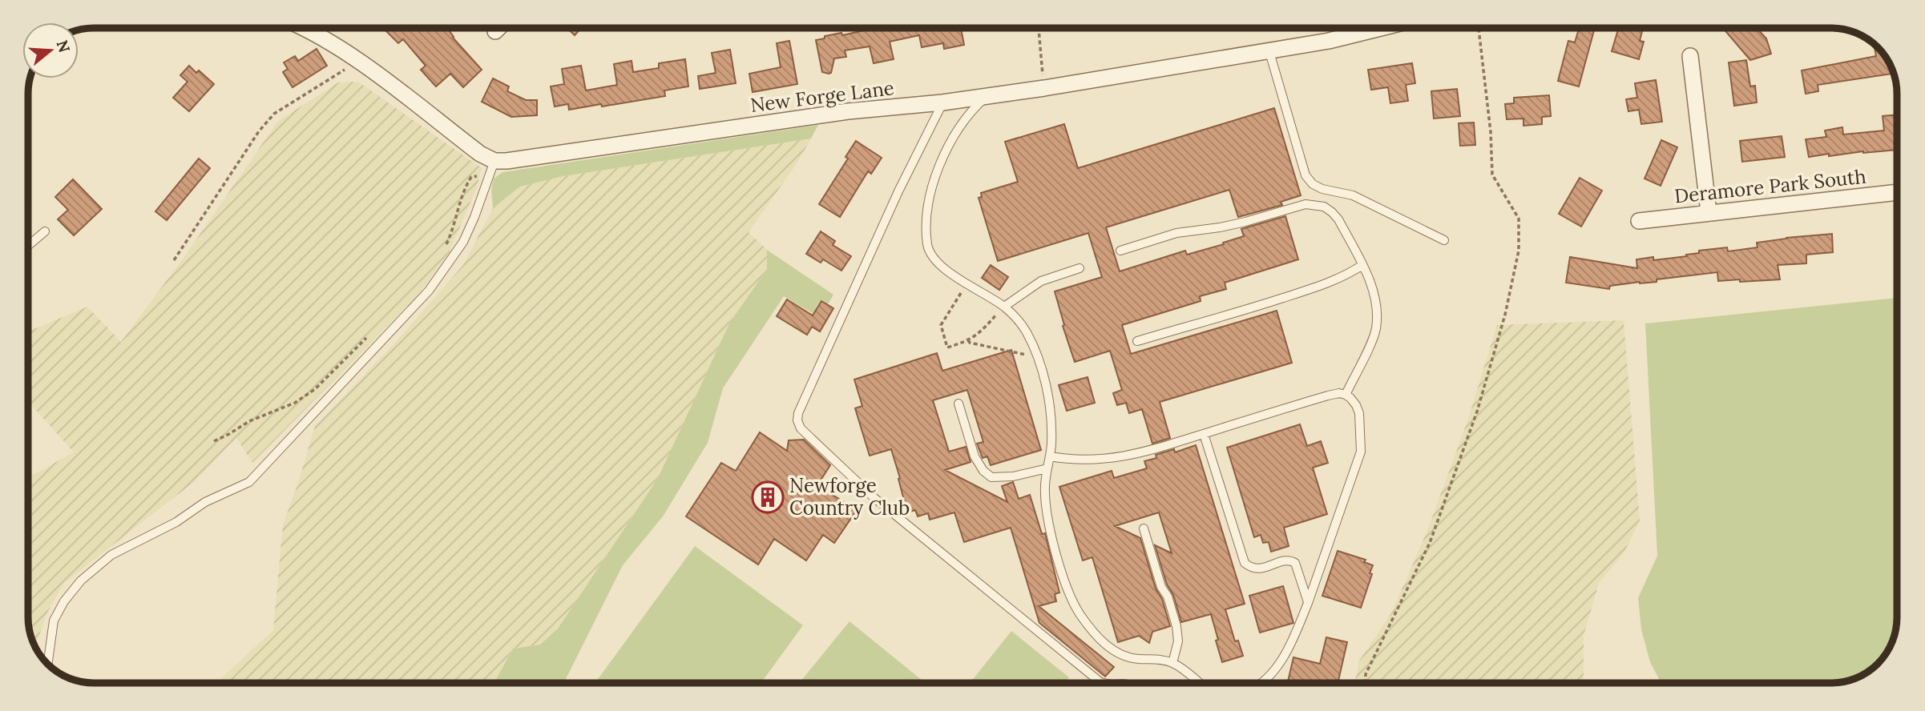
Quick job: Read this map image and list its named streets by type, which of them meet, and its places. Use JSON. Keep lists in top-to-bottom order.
{
  "streets": {
    "street": ["New Forge Lane", "Deramore Park South"]
  },
  "places": {
    "building": ["Newforge Country Club"]
  },
  "north": "right"
}
